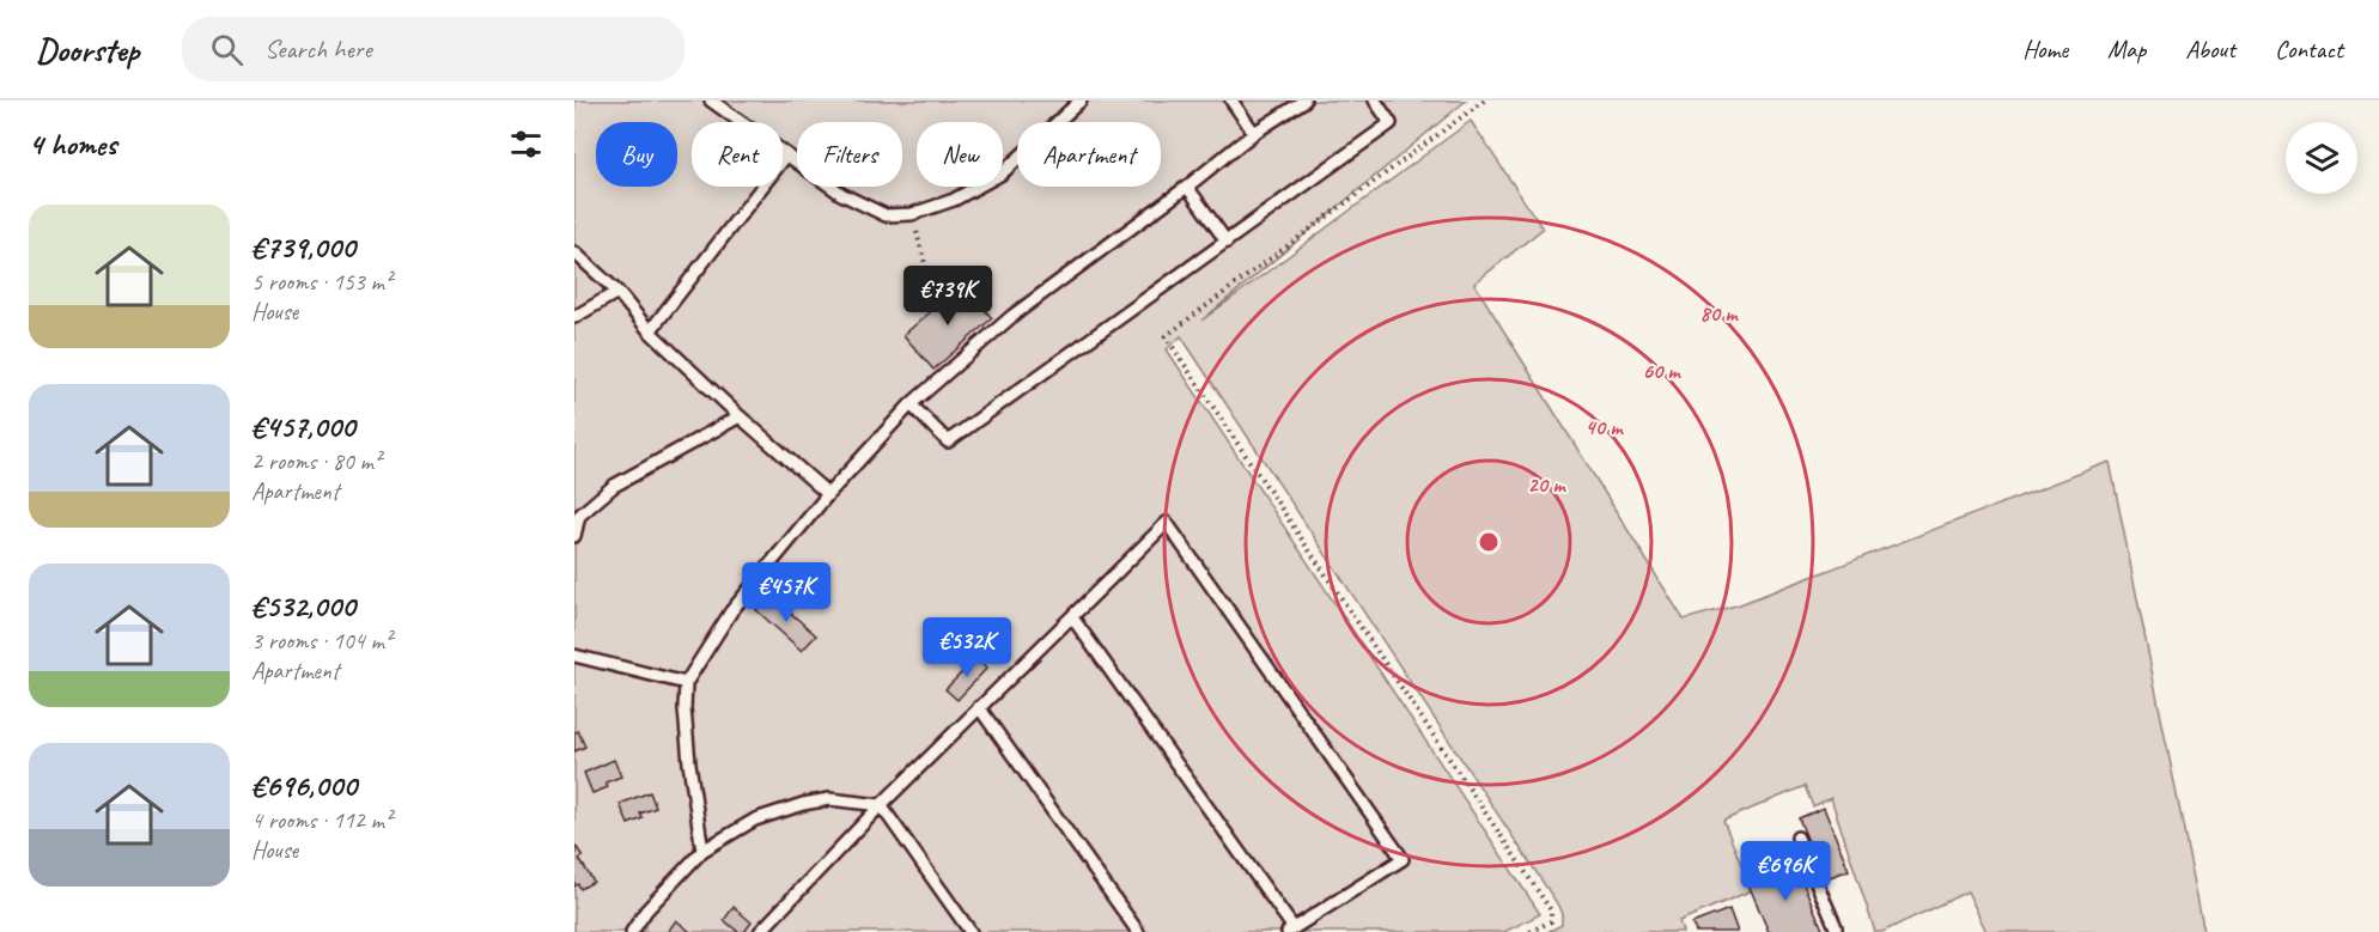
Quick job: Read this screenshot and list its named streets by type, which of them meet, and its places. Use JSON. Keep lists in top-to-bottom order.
{
  "page": {
    "header": "Doorstep",
    "search": "Search here",
    "nav": [
      "Home",
      "Map",
      "About",
      "Contact"
    ],
    "heading": "4 homes",
    "chip": [
      "Buy",
      "Rent",
      "Filters",
      "New",
      "Apartment"
    ],
    "list": [
      {
        "name": "€739,000",
        "note": "5 rooms · 153 m² · House"
      },
      {
        "name": "€457,000",
        "note": "2 rooms · 80 m² · Apartment"
      },
      {
        "name": "€532,000",
        "note": "3 rooms · 104 m² · Apartment"
      },
      {
        "name": "€696,000",
        "note": "4 rooms · 112 m² · House"
      }
    ],
    "price": [
      "€739K",
      "€457K",
      "€532K",
      "€696K"
    ]
  },
  "rings": [
    "80 m",
    "60 m",
    "40 m",
    "20 m"
  ]
}
